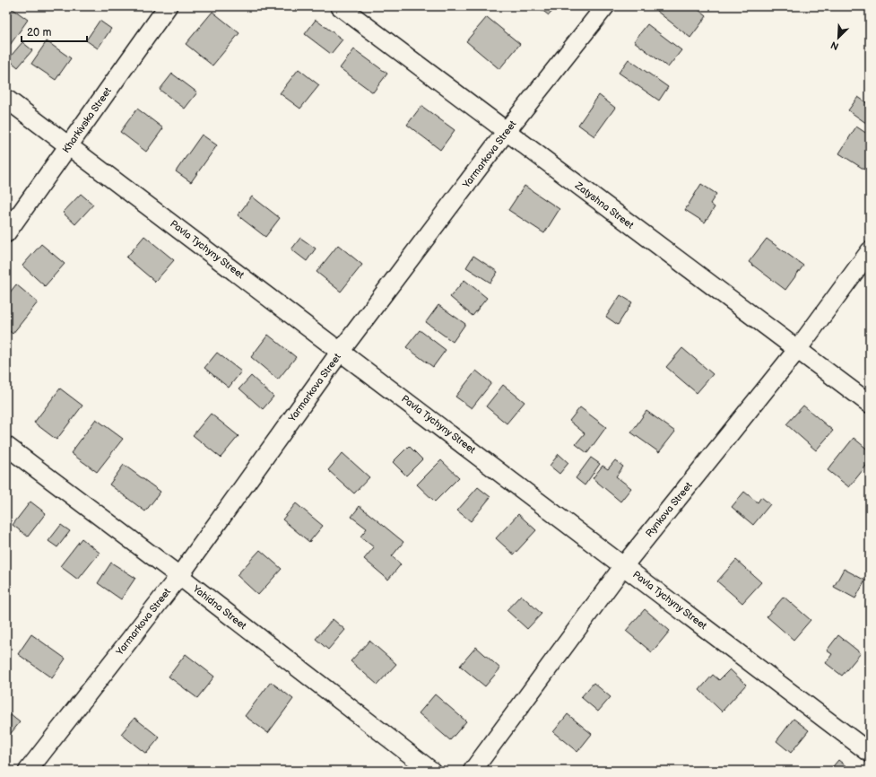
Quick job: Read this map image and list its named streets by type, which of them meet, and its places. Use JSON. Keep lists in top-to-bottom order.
{
  "streets": {
    "street": [
      "Kharkivska Street",
      "Yarmarkova Street",
      "Zatyshna Street",
      "Pavla Tychyny Street",
      "Rynkova Street",
      "Yahidna Street"
    ]
  },
  "crossings": [
    ["Kharkivska Street", "Pavla Tychyny Street"],
    ["Yarmarkova Street", "Zatyshna Street"],
    ["Yarmarkova Street", "Pavla Tychyny Street"],
    ["Yarmarkova Street", "Yahidna Street"],
    ["Zatyshna Street", "Rynkova Street"],
    ["Pavla Tychyny Street", "Rynkova Street"]
  ],
  "scale_bar": "20 m",
  "north": "bottom left"
}
